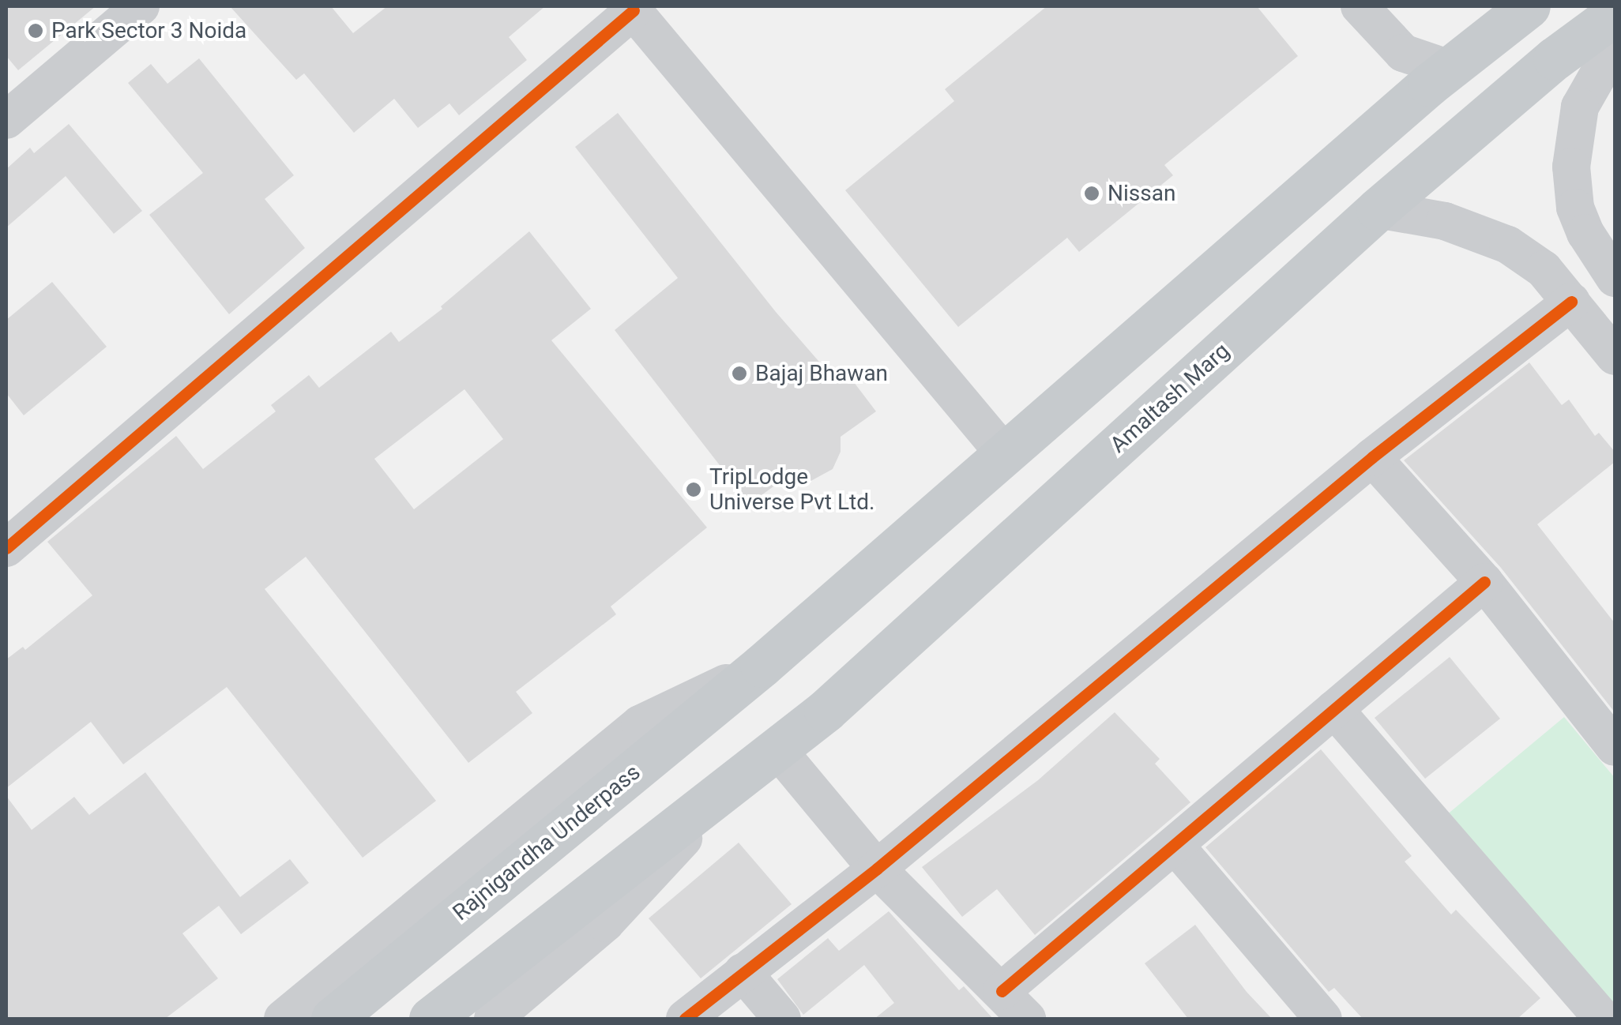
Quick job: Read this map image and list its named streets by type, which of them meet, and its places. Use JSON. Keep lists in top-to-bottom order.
{
  "streets": {
    "main road": ["Amaltash Marg", "Rajnigandha Underpass"]
  },
  "places": [
    "Park Sector 3 Noida",
    "Nissan",
    "Bajaj Bhawan",
    "TripLodge Universe Pvt Ltd."
  ]
}
